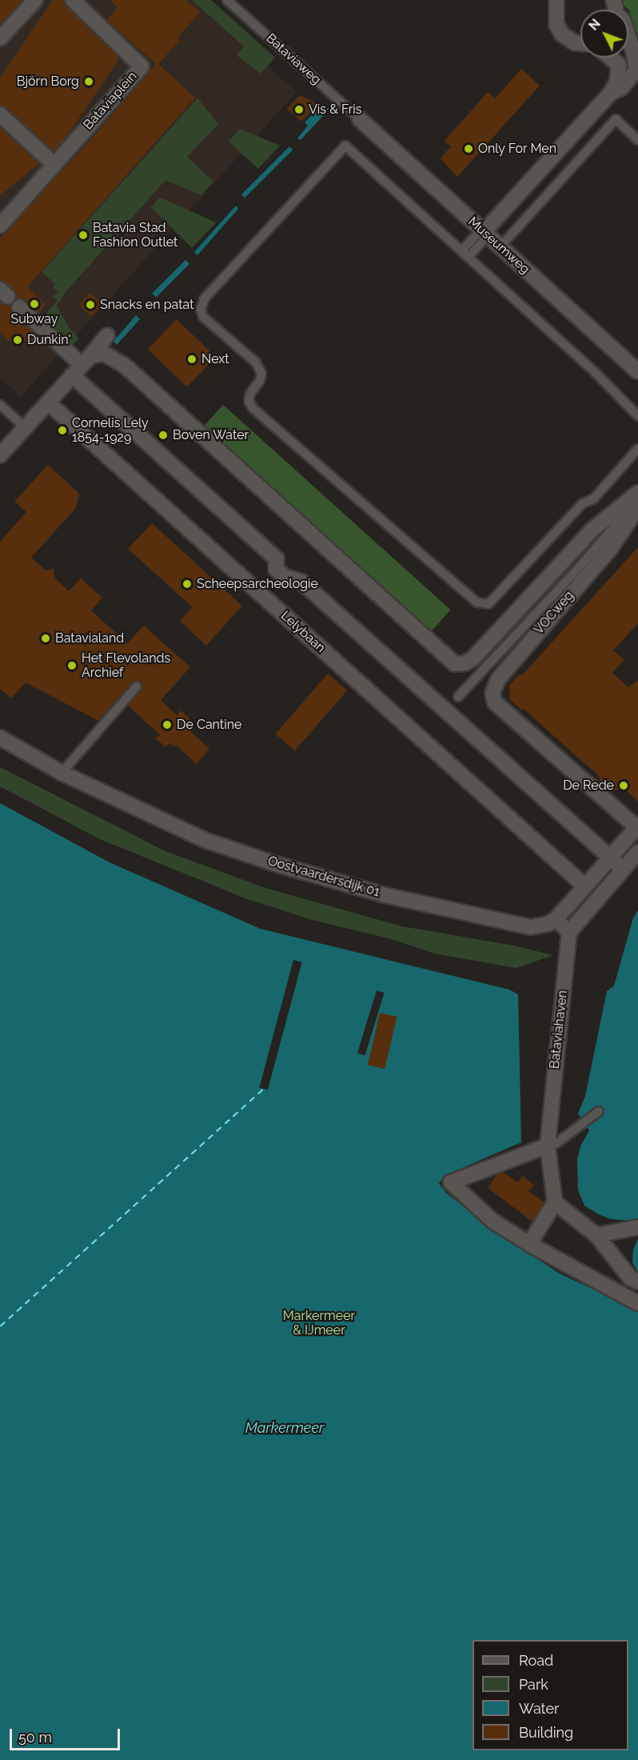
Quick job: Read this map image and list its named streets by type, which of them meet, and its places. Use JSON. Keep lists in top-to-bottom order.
{
  "streets": {
    "street": [
      "Bataviaplein",
      "Museumweg",
      "VOCweg",
      "Lelybaan",
      "Oostvaardersdijk 01",
      "Bataviahaven"
    ],
    "lane": ["Bataviaweg"]
  },
  "crossings": [
    ["Bataviaweg", "Museumweg"],
    ["VOCweg", "Oostvaardersdijk 01"],
    ["Lelybaan", "Oostvaardersdijk 01"]
  ],
  "water": ["Markermeer"],
  "parks": ["Markermeer & IJmeer"],
  "places": [
    "Björn Borg",
    "Vis & Fris",
    "Only For Men",
    "Batavia Stad Fashion Outlet",
    "Subway",
    "Snacks en patat",
    "Dunkin'",
    "Next",
    "Cornelis Lely 1854-1929",
    "Boven Water",
    "Scheepsarcheologie",
    "Batavialand",
    "Het Flevolands Archief",
    "De Cantine",
    "De Rede"
  ],
  "legend": [
    "Road",
    "Park",
    "Water",
    "Building"
  ],
  "scale_bar": "50 m",
  "north": "top left"
}
